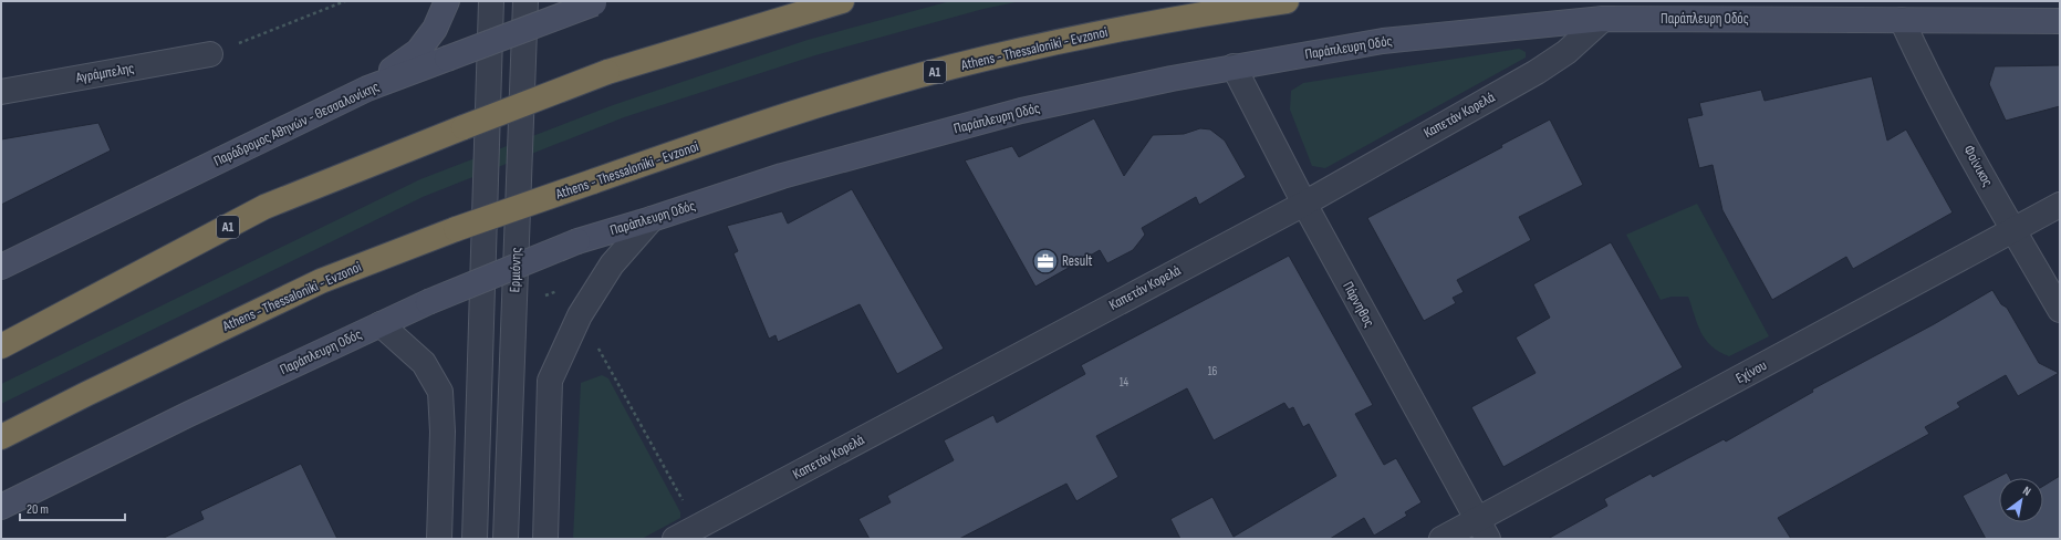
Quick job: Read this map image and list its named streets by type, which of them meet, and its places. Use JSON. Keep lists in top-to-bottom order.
{
  "streets": {
    "highway": ["Athens - Thessaloniki - Evzonoi", "Α1"],
    "main road": ["Παράπλευρη Οδός", "Παράδρομος Αθηνών - Θεσσαλονίκης"],
    "street": [
      "Αγράμπελης",
      "Καπετάν Κορελά",
      "Φοίνικος",
      "Ερμιόνης",
      "Πάρνηθος",
      "Εχίνου"
    ]
  },
  "crossings": [
    ["Παράπλευρη Οδός", "Καπετάν Κορελά"],
    ["Παράπλευρη Οδός", "Φοίνικος"],
    ["Παράπλευρη Οδός", "Πάρνηθος"],
    ["Καπετάν Κορελά", "Πάρνηθος"],
    ["Φοίνικος", "Εχίνου"],
    ["Πάρνηθος", "Εχίνου"]
  ],
  "places": {
    "office": ["Result"]
  },
  "house_numbers": ["16", "14"],
  "scale_bar": "20 m",
  "north": "top right"
}
